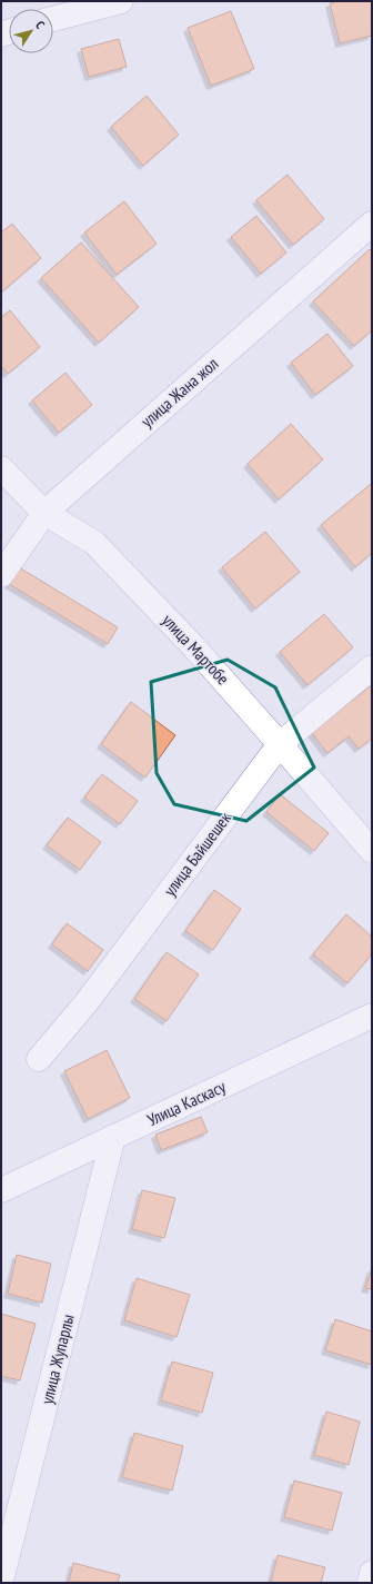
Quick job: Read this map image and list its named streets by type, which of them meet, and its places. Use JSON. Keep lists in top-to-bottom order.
{
  "streets": {
    "street": [
      "улица Жана жол",
      "улица Мартобе",
      "улица Байшешек",
      "Улица Каскасу",
      "улица Жупарлы"
    ]
  },
  "crossings": [
    ["улица Жана жол", "улица Мартобе"],
    ["улица Мартобе", "улица Байшешек"],
    ["Улица Каскасу", "улица Жупарлы"]
  ],
  "north": "top right"
}
